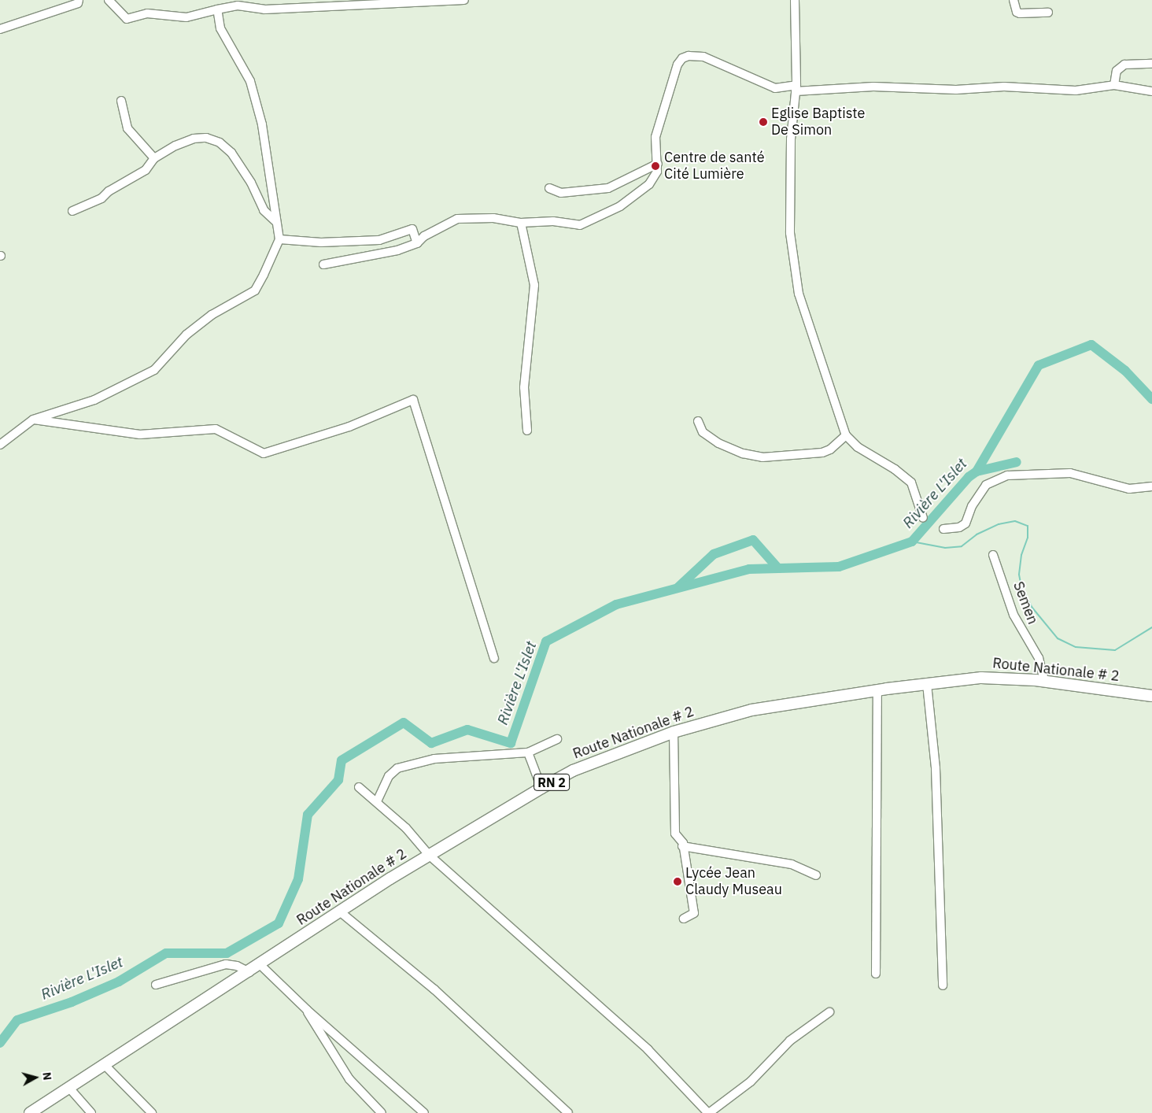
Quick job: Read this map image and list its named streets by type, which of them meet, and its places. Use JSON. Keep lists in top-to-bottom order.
{
  "streets": {
    "main road": ["Route Nationale # 2", "RN 2"],
    "street": ["Semen"]
  },
  "crossings": [
    ["Semen", "Route Nationale # 2"]
  ],
  "water": ["Rivière L'Islet"],
  "places": ["Eglise Baptiste De Simon", "Centre de santé Cité Lumière", "Lycée Jean Claudy Museau"],
  "north": "right"
}
